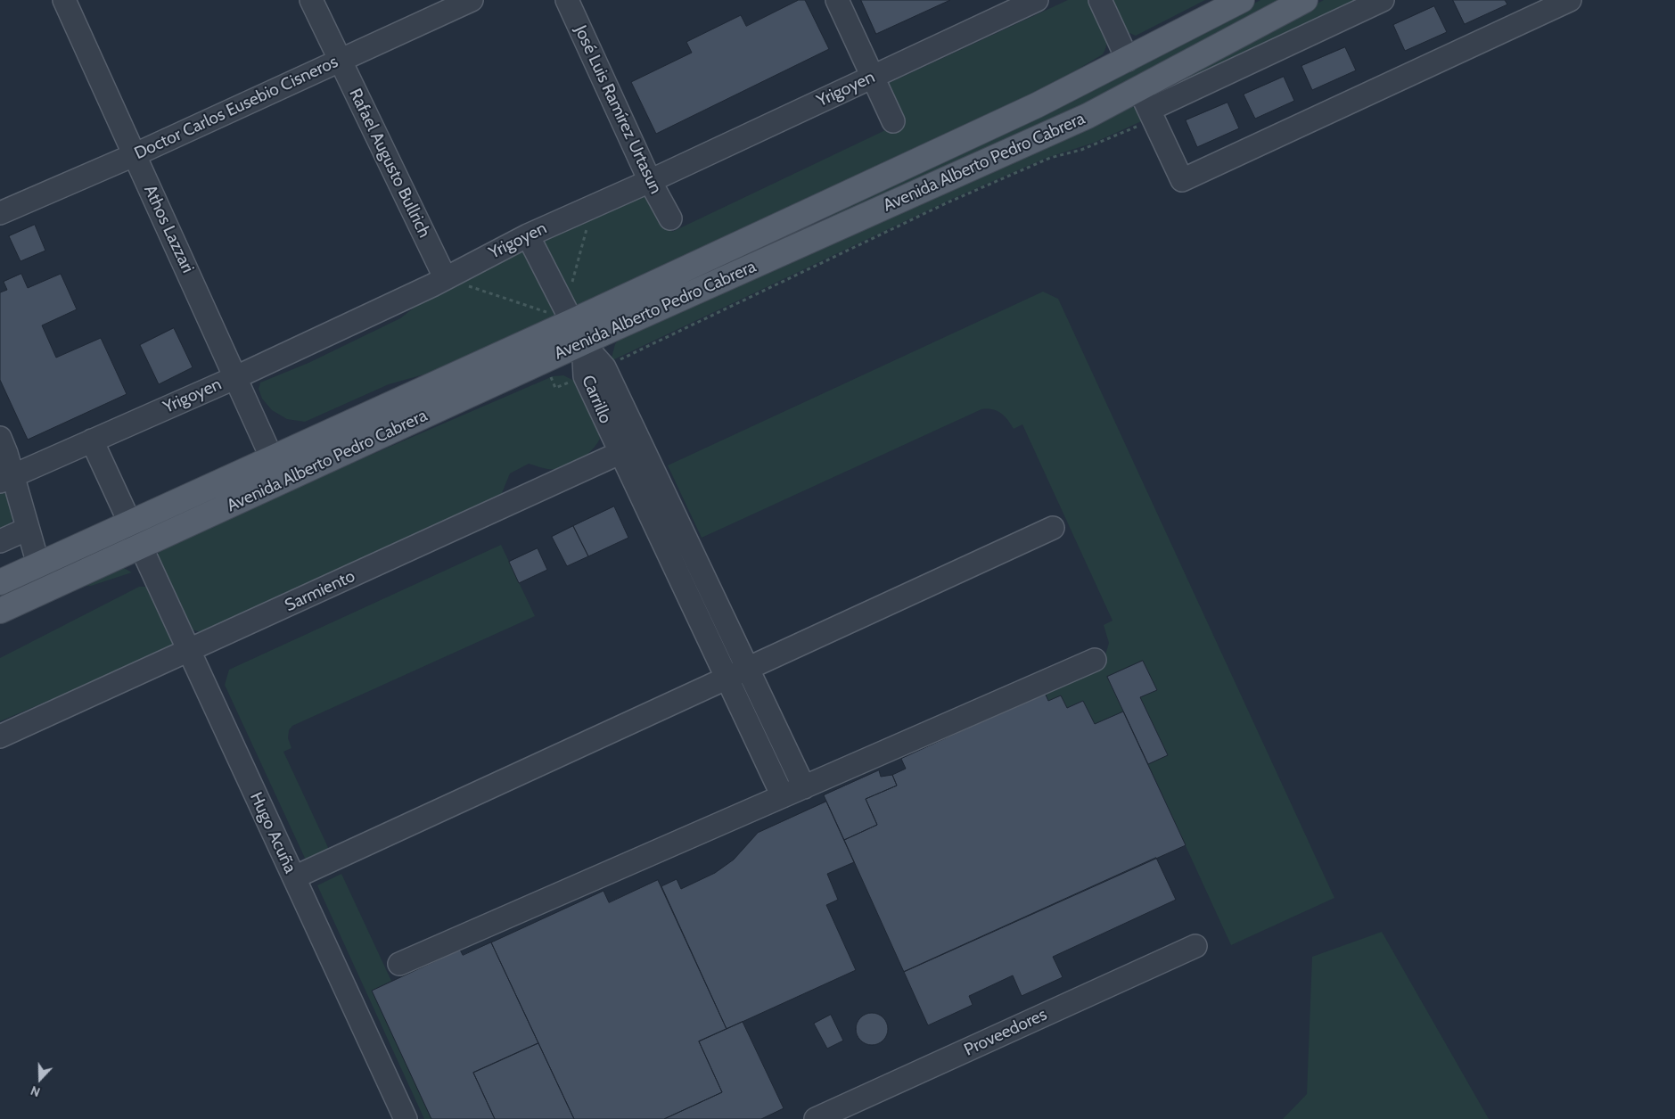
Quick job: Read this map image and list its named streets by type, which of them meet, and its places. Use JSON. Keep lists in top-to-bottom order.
{
  "streets": {
    "main road": ["Avenida Alberto Pedro Cabrera"],
    "street": [
      "Yrigoyen",
      "Doctor Carlos Eusebio Cisneros",
      "José Luis Ramírez Urtasun",
      "Rafael Augusto Bullrich",
      "Athos Lazzari",
      "Carrillo",
      "Sarmiento",
      "Hugo Acuña",
      "Proveedores"
    ]
  },
  "crossings": [
    ["Yrigoyen", "José Luis Ramírez Urtasun"],
    ["Yrigoyen", "Rafael Augusto Bullrich"],
    ["Yrigoyen", "Athos Lazzari"],
    ["Yrigoyen", "Carrillo"],
    ["Yrigoyen", "Hugo Acuña"],
    ["Doctor Carlos Eusebio Cisneros", "Rafael Augusto Bullrich"],
    ["Doctor Carlos Eusebio Cisneros", "Athos Lazzari"],
    ["Avenida Alberto Pedro Cabrera", "Athos Lazzari"],
    ["Avenida Alberto Pedro Cabrera", "Carrillo"],
    ["Avenida Alberto Pedro Cabrera", "Hugo Acuña"],
    ["Carrillo", "Sarmiento"],
    ["Sarmiento", "Hugo Acuña"]
  ],
  "north": "bottom"
}
